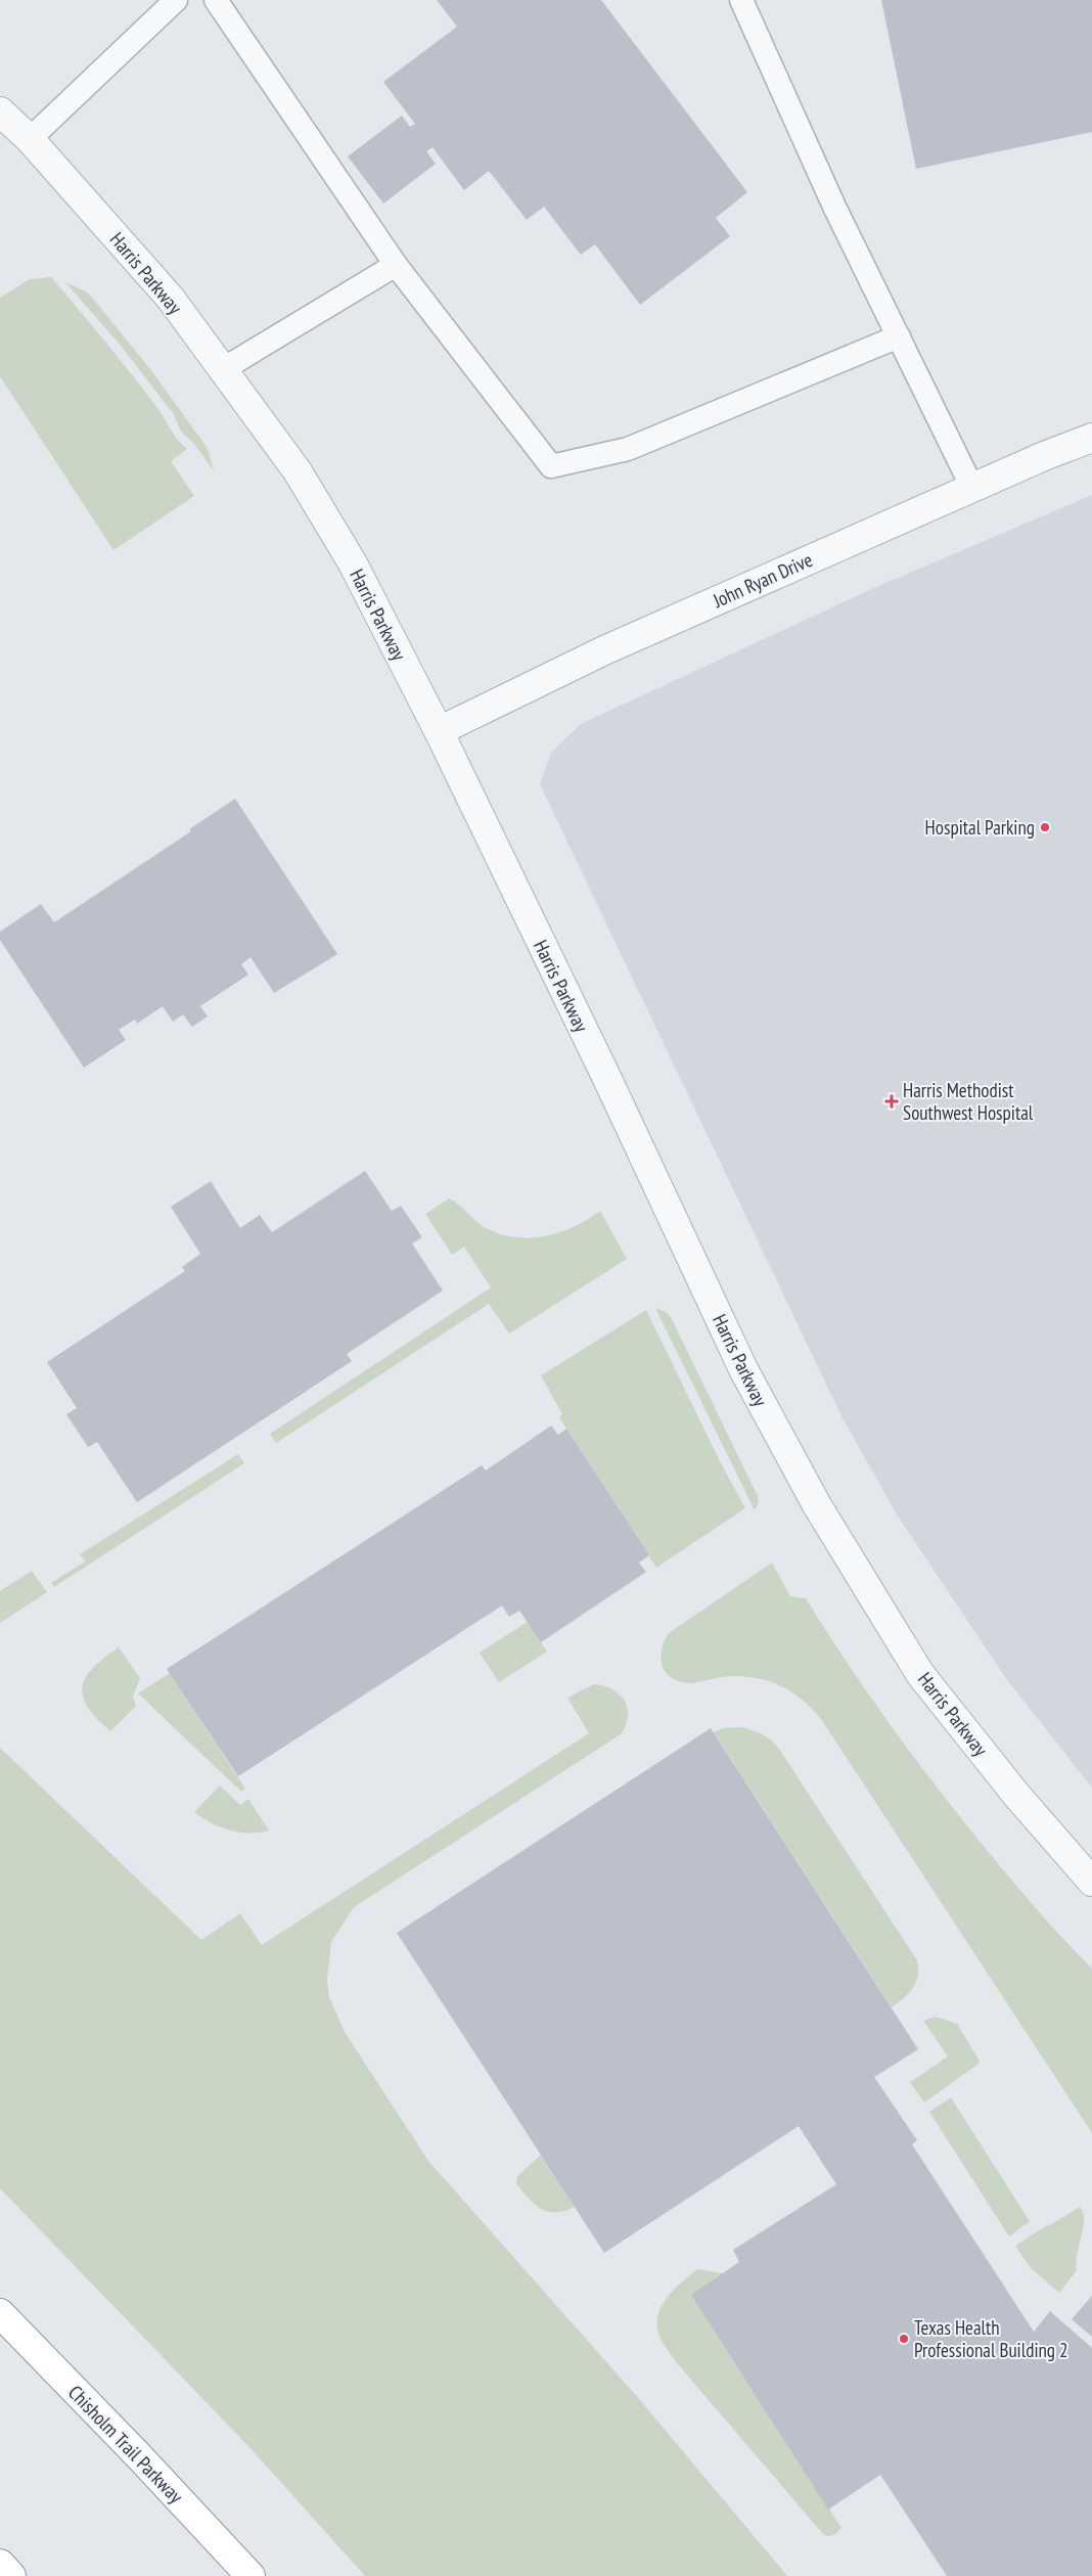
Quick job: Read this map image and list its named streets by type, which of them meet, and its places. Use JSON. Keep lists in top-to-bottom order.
{
  "streets": {
    "highway": ["Chisholm Trail Parkway"],
    "street": ["Harris Parkway", "John Ryan Drive"]
  },
  "crossings": [
    ["Harris Parkway", "John Ryan Drive"]
  ],
  "places": {
    "other": ["Hospital Parking", "Texas Health Professional Building 2"],
    "health": ["Harris Methodist Southwest Hospital"]
  }
}
